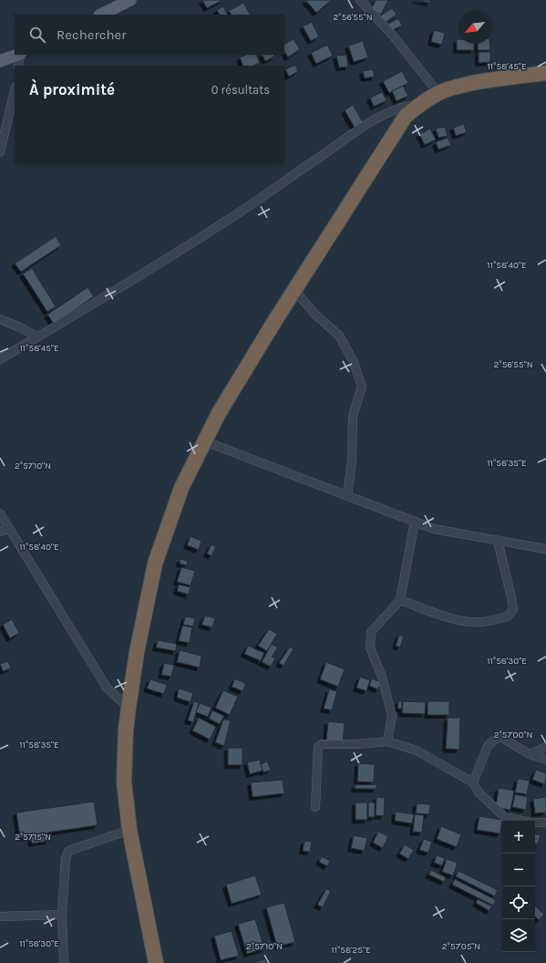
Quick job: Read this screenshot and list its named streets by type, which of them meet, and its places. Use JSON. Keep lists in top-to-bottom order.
{
  "north": "bottom left",
  "page": {
    "search": "Rechercher",
    "heading": ["À proximité", "0 résultats"],
    "map_buttons": ["+", "−"]
  },
  "coordinates": [
    "2°56'55\"N",
    "11°58'45\"E",
    "11°58'40\"E",
    "11°58'35\"E",
    "2°57'10\"N",
    "11°58'30\"E",
    "2°57'00\"N",
    "2°57'15\"N",
    "2°57'05\"N",
    "11°58'25\"E"
  ]
}
